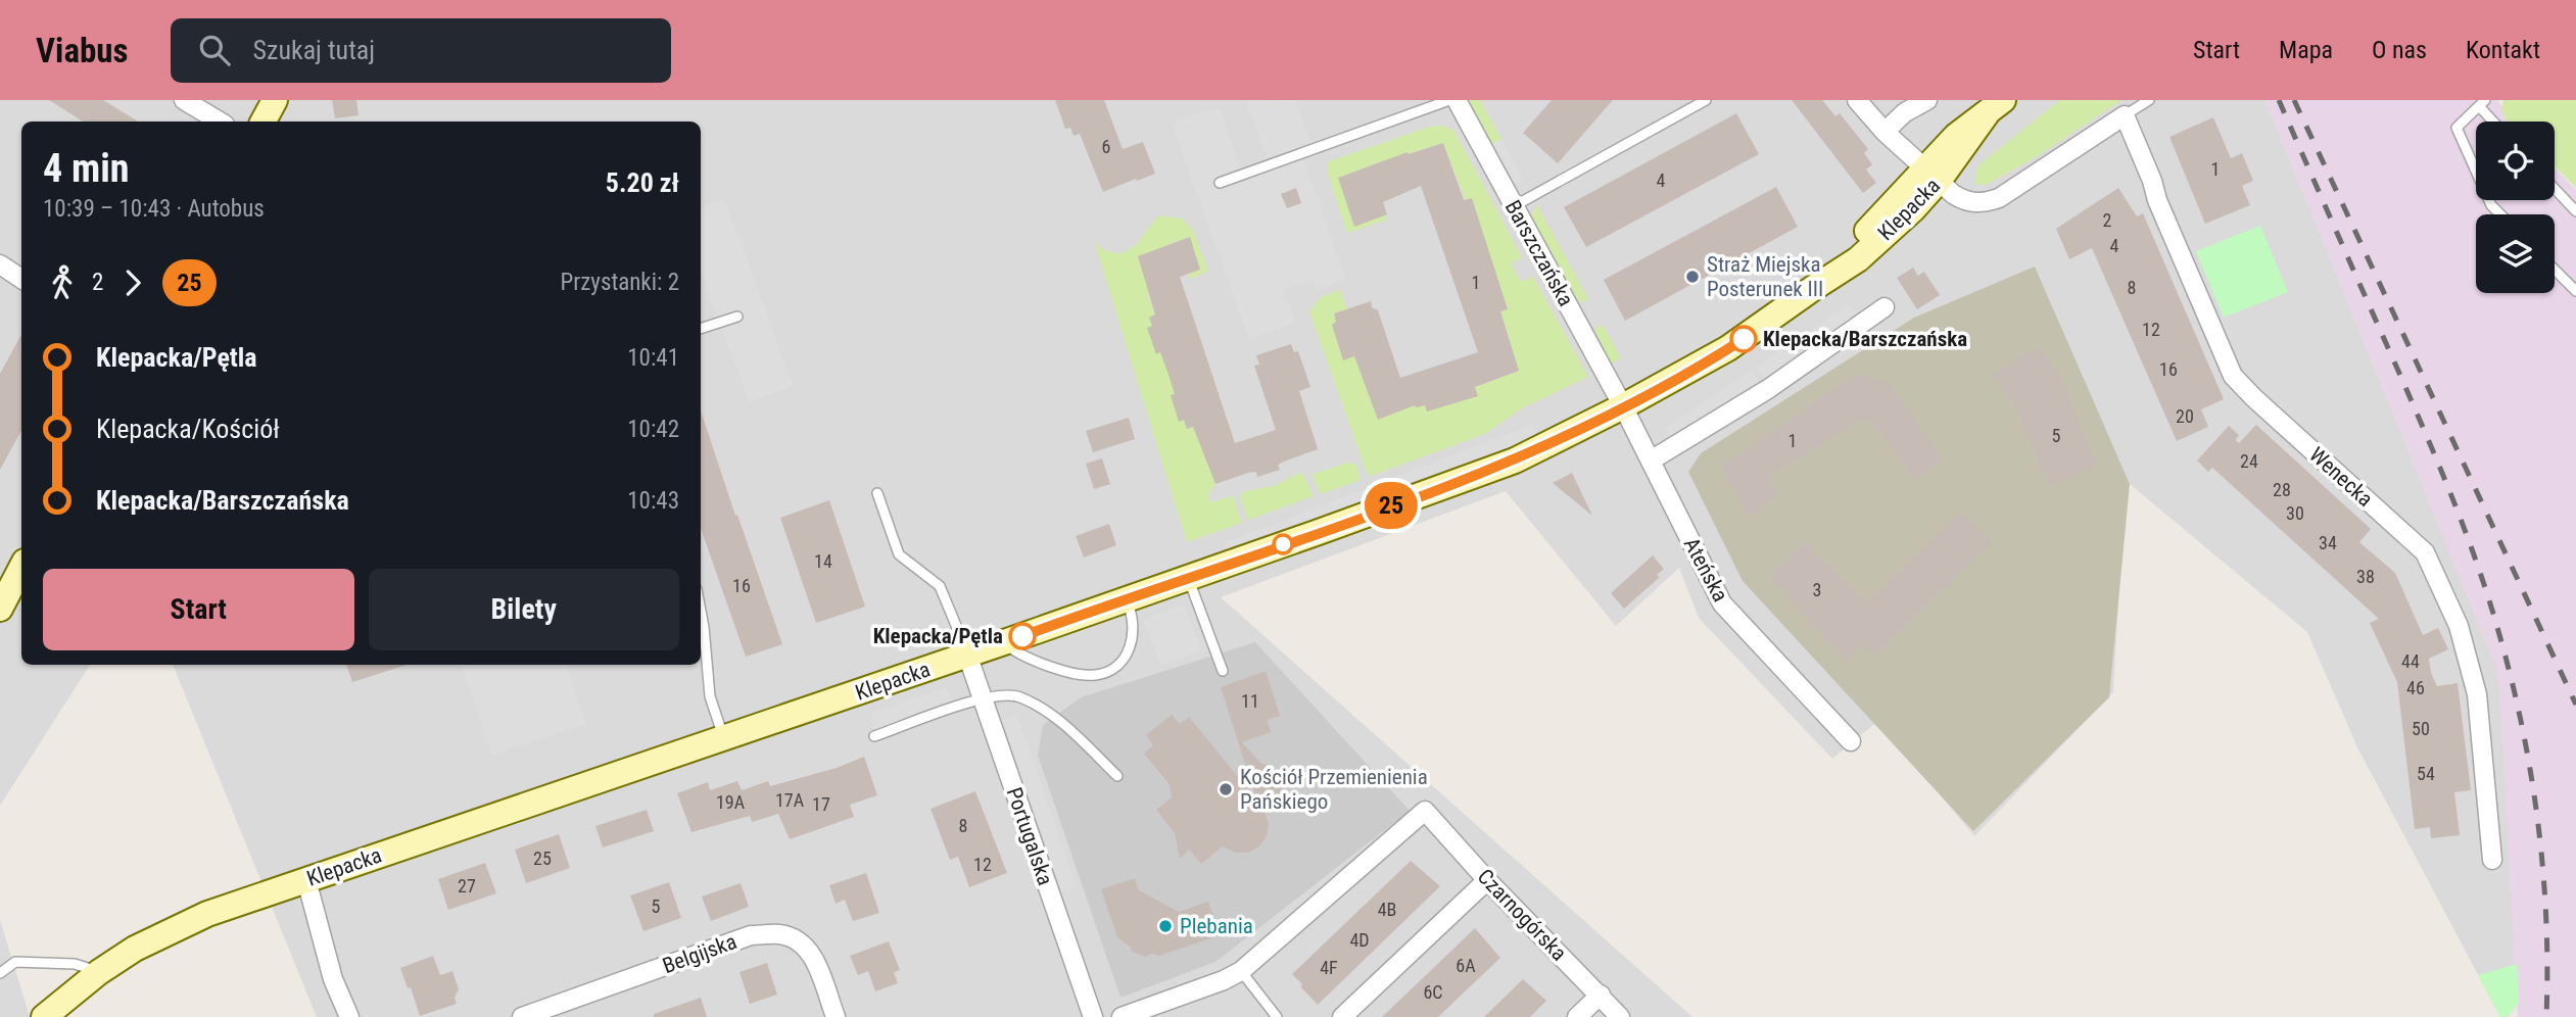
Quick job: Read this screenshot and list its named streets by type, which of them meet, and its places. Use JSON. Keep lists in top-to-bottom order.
{
  "streets": {
    "street": [
      "Klepacka",
      "Barszczańska",
      "Wenecka",
      "Ateńska",
      "Portugalska",
      "Czarnogórska",
      "Belgijska"
    ]
  },
  "crossings": [
    ["Klepacka", "Barszczańska"],
    ["Klepacka", "Ateńska"],
    ["Klepacka", "Portugalska"],
    ["Barszczańska", "Ateńska"]
  ],
  "places": [
    "Straż Miejska Posterunek III",
    "Klepacka/Barszczańska",
    "Klepacka/Pętla",
    "Kościół Przemienienia Pańskiego",
    "Plebania"
  ],
  "lines": ["bus line 25"],
  "house_numbers": [
    "6",
    "1",
    "4",
    "2",
    "4",
    "1",
    "8",
    "12",
    "16",
    "20",
    "5",
    "1",
    "24",
    "28",
    "30",
    "34",
    "14",
    "38",
    "16",
    "3",
    "44",
    "46",
    "11",
    "50",
    "54",
    "17A",
    "19A",
    "17",
    "8",
    "25",
    "12",
    "27",
    "5",
    "4B",
    "4D",
    "6A",
    "4F",
    "6C"
  ],
  "page": {
    "header": "Viabus",
    "search": "Szukaj tutaj",
    "nav": [
      "Start",
      "Mapa",
      "O nas",
      "Kontakt"
    ],
    "on_map": "25",
    "heading": ["4 min", "10:39 – 10:43 · Autobus", "5.20 zł"],
    "legs": ["2", "25", "Przystanki: 2"],
    "list": [
      {
        "name": "Klepacka/Pętla",
        "value": "10:41"
      },
      {
        "name": "Klepacka/Kościół",
        "value": "10:42"
      },
      {
        "name": "Klepacka/Barszczańska",
        "value": "10:43"
      }
    ],
    "buttons": ["Start", "Bilety"]
  }
}
